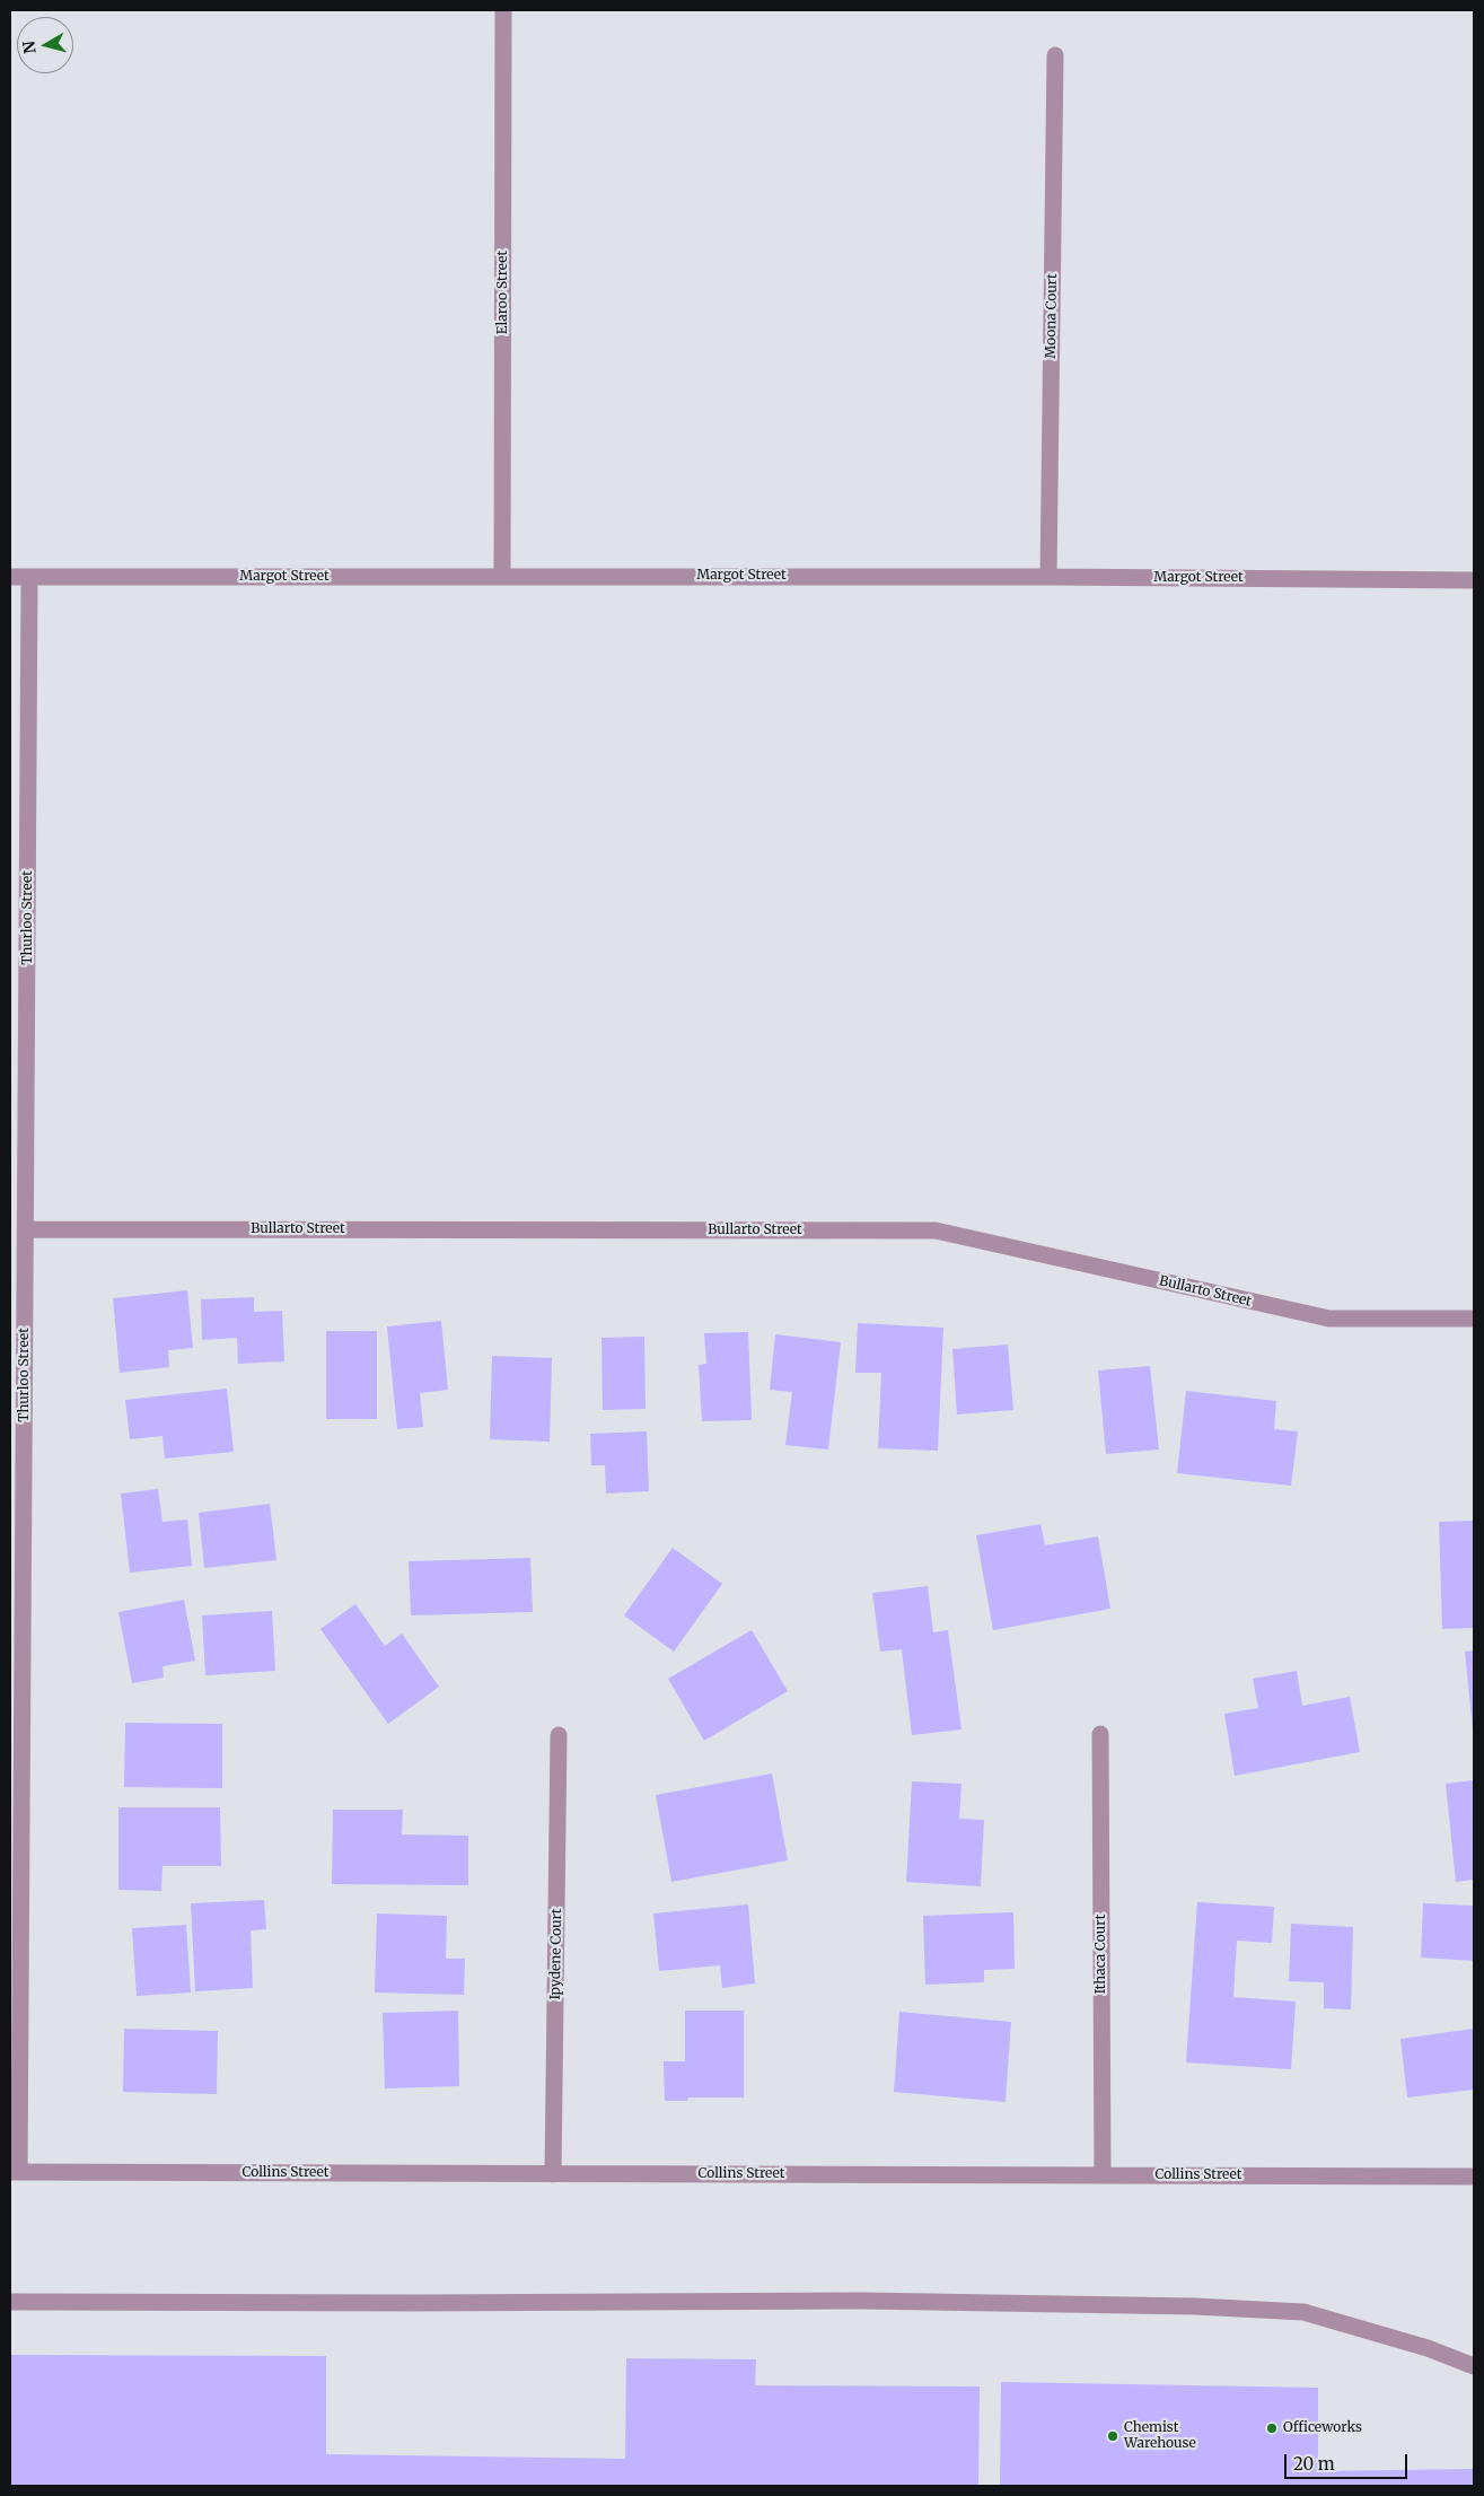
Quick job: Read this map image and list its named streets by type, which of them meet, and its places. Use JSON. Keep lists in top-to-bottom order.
{
  "streets": {
    "street": [
      "Elaroo Street",
      "Moona Court",
      "Margot Street",
      "Thurloo Street",
      "Bullarto Street",
      "Ipydene Court",
      "Ithaca Court",
      "Collins Street"
    ]
  },
  "crossings": [
    ["Elaroo Street", "Margot Street"],
    ["Moona Court", "Margot Street"],
    ["Margot Street", "Thurloo Street"],
    ["Thurloo Street", "Bullarto Street"],
    ["Thurloo Street", "Collins Street"],
    ["Ipydene Court", "Collins Street"],
    ["Ithaca Court", "Collins Street"]
  ],
  "places": ["Officeworks", "Chemist Warehouse"],
  "scale_bar": "20 m",
  "north": "left"
}
